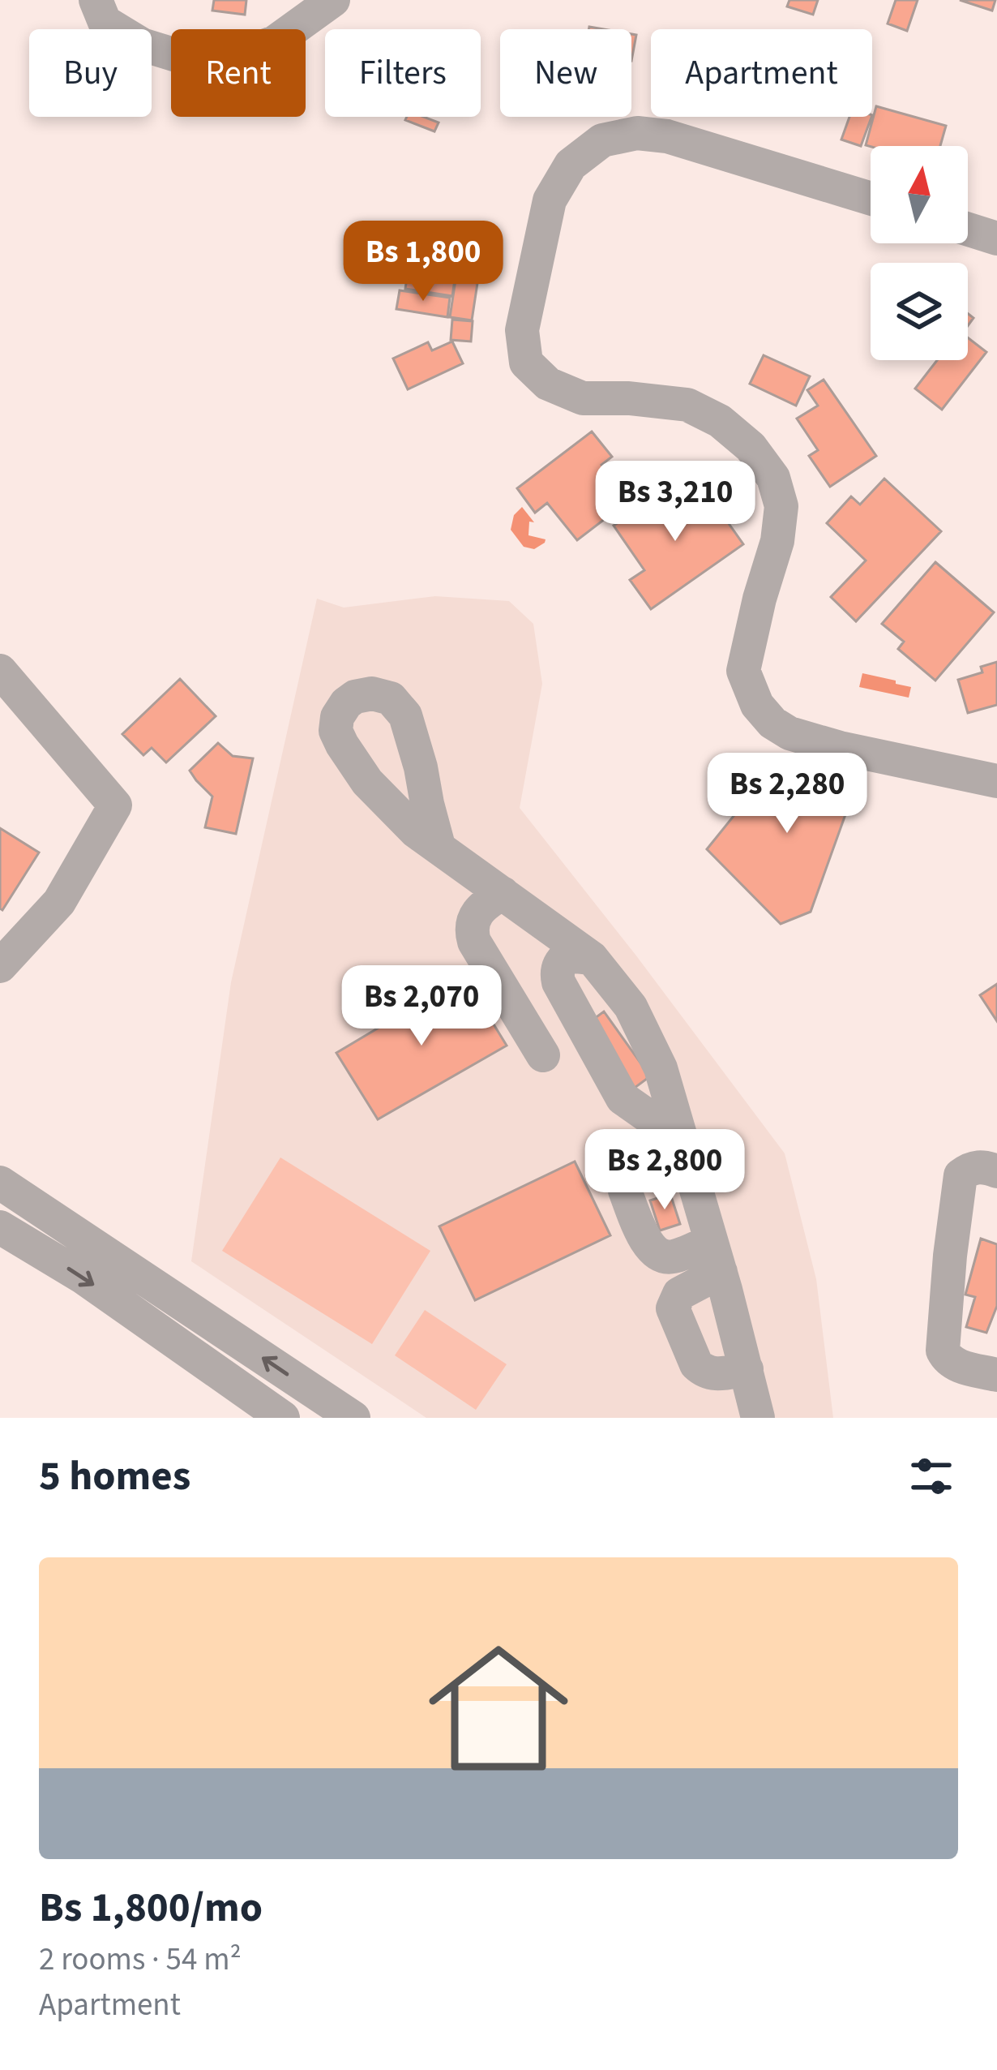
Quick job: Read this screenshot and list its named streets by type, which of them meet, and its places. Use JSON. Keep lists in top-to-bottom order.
{
  "north": "top",
  "page": {
    "chip": [
      "Buy",
      "Rent",
      "Filters",
      "New",
      "Apartment"
    ],
    "price": [
      "Bs 1,800",
      "Bs 3,210",
      "Bs 2,280",
      "Bs 2,070",
      "Bs 2,800"
    ],
    "heading": "5 homes",
    "list": [
      {
        "name": "Bs 1,800/mo",
        "note": "2 rooms · 54 m² · Apartment"
      }
    ]
  }
}
